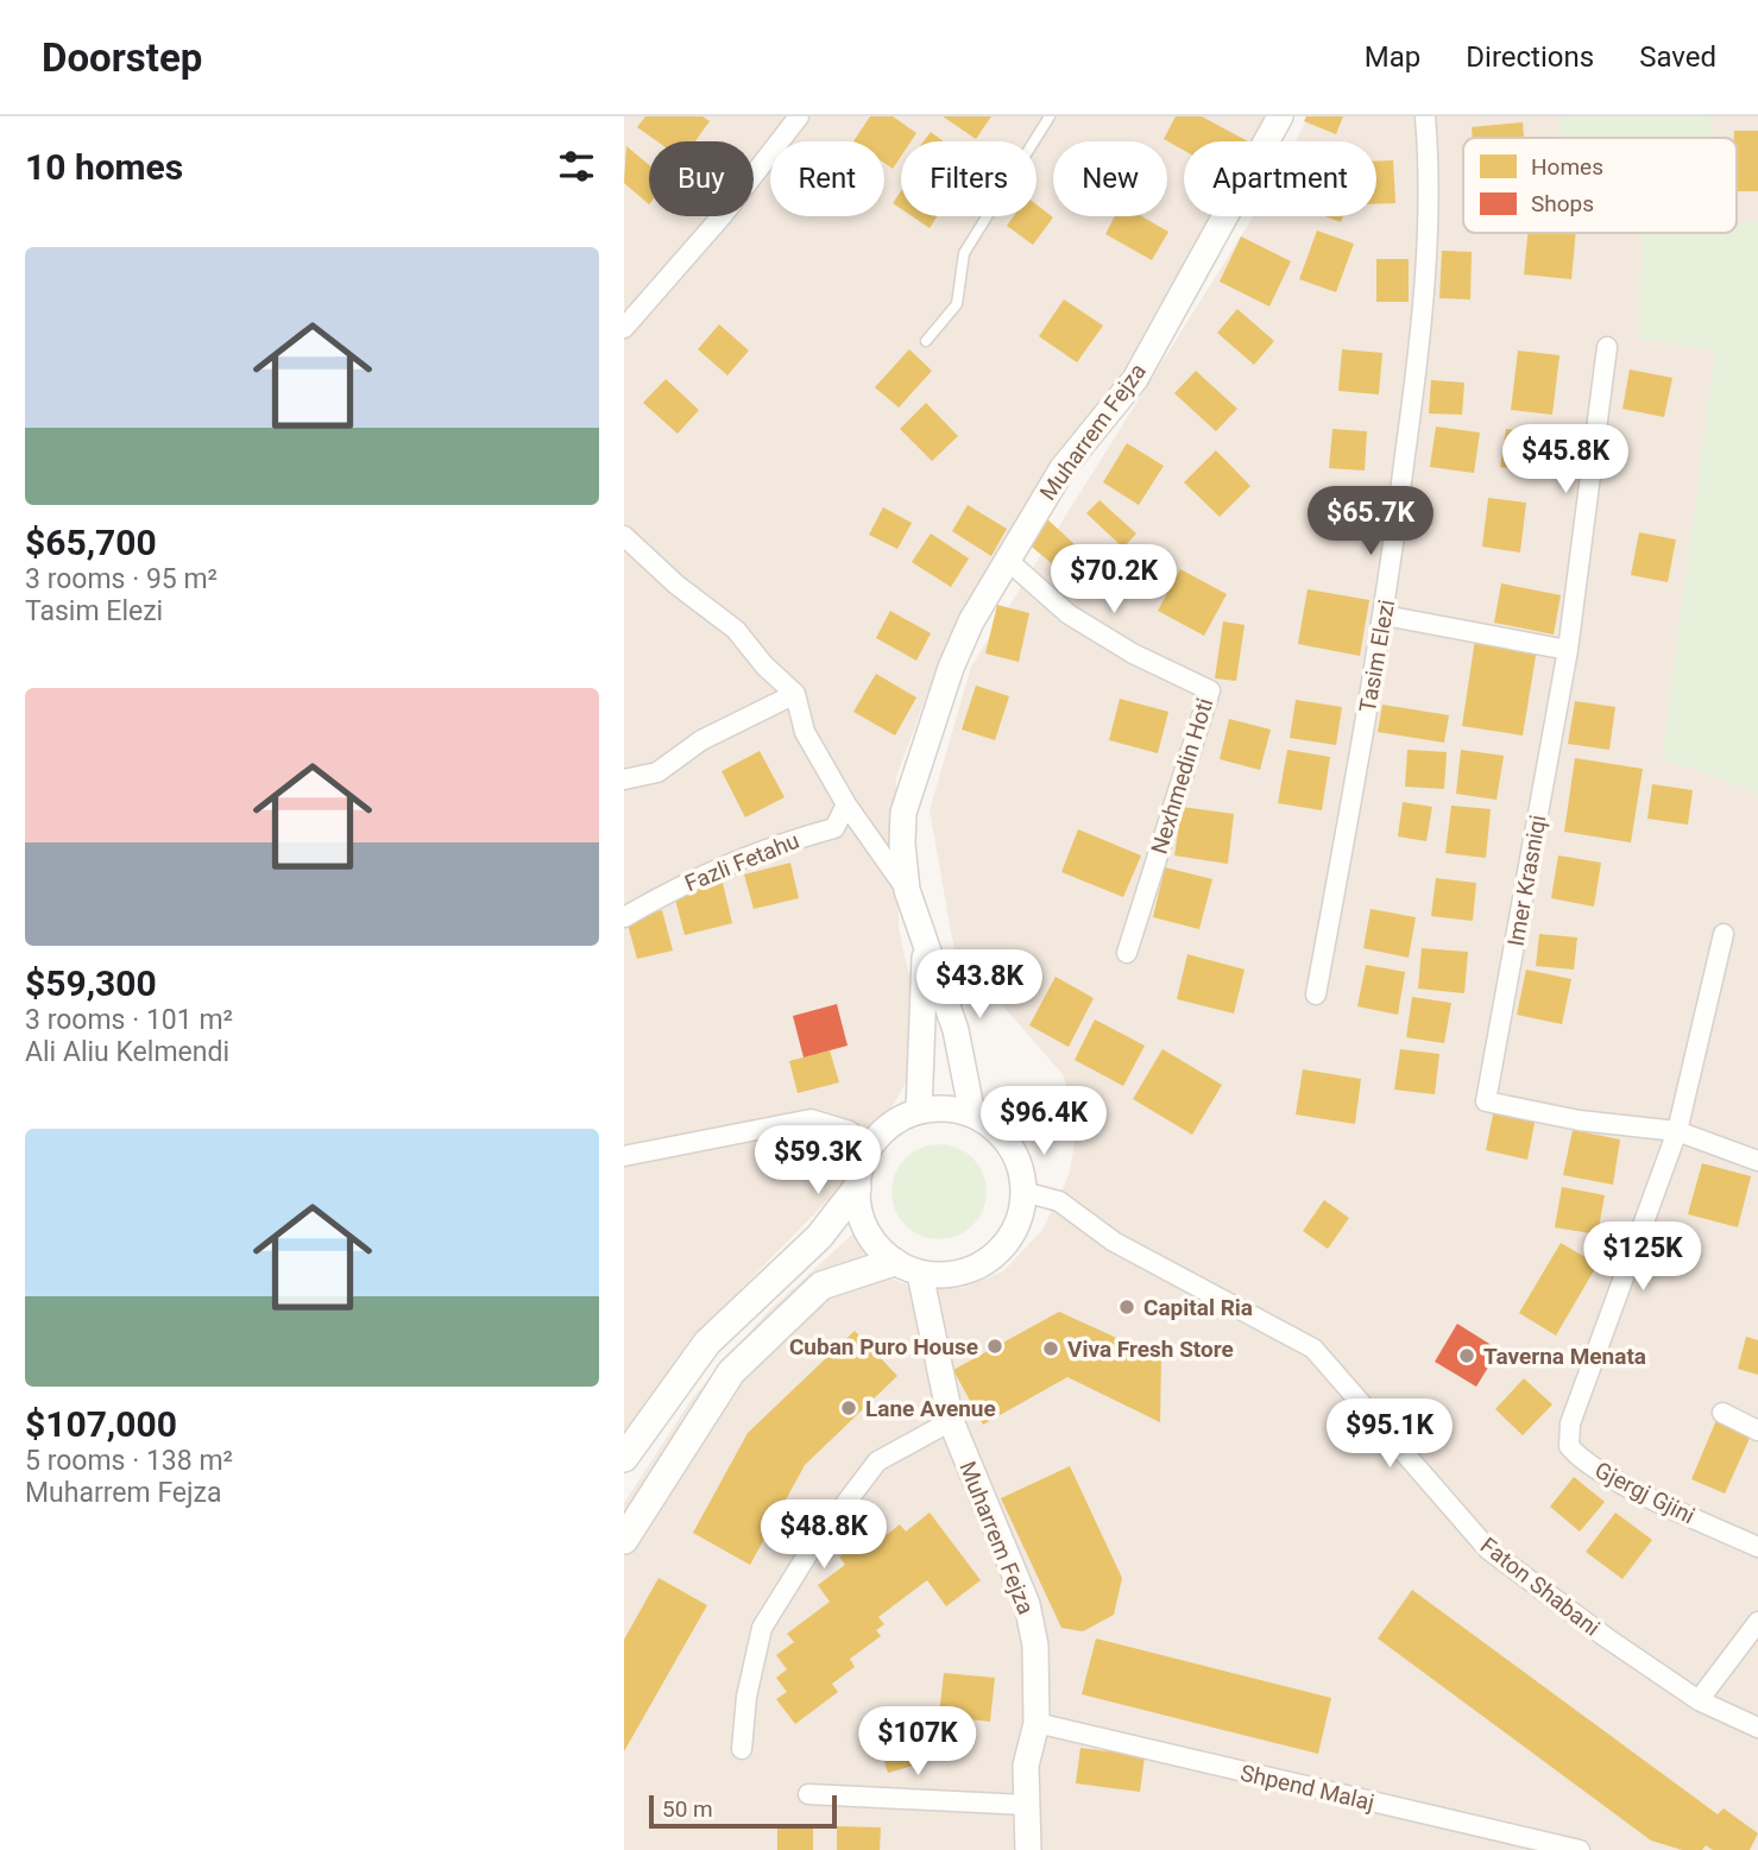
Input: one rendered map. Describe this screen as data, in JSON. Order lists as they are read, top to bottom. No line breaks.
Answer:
{"streets":{"street":["Muharrem Fejza","Tasim Elezi","Nexhmedin Hoti","Fazli Fetahu","Imer Krasniqi","Gjergj Gjini","Faton Shabani","Shpend Malaj"]},"crossings":[["Muharrem Fejza","Nexhmedin Hoti"],["Muharrem Fejza","Faton Shabani"],["Muharrem Fejza","Shpend Malaj"],["Imer Krasniqi","Gjergj Gjini"]],"places":["Capital Ria","Cuban Puro House","Viva Fresh Store","Taverna Menata","Lane Avenue"],"legend":["Homes","Shops"],"scale_bar":"50 m","page":{"header":"Doorstep","nav":["Map","Directions","Saved"],"heading":"10 homes","chip":["Buy","Rent","Filters","New","Apartment"],"list":[{"name":"$65,700","note":"3 rooms · 95 m² · Tasim Elezi"},{"name":"$59,300","note":"3 rooms · 101 m² · Ali Aliu Kelmendi"},{"name":"$107,000","note":"5 rooms · 138 m² · Muharrem Fejza"}],"price":["$45.8K","$65.7K","$70.2K","$43.8K","$96.4K","$59.3K","$125K","$95.1K","$48.8K","$107K"],"scale":"50 m"}}
